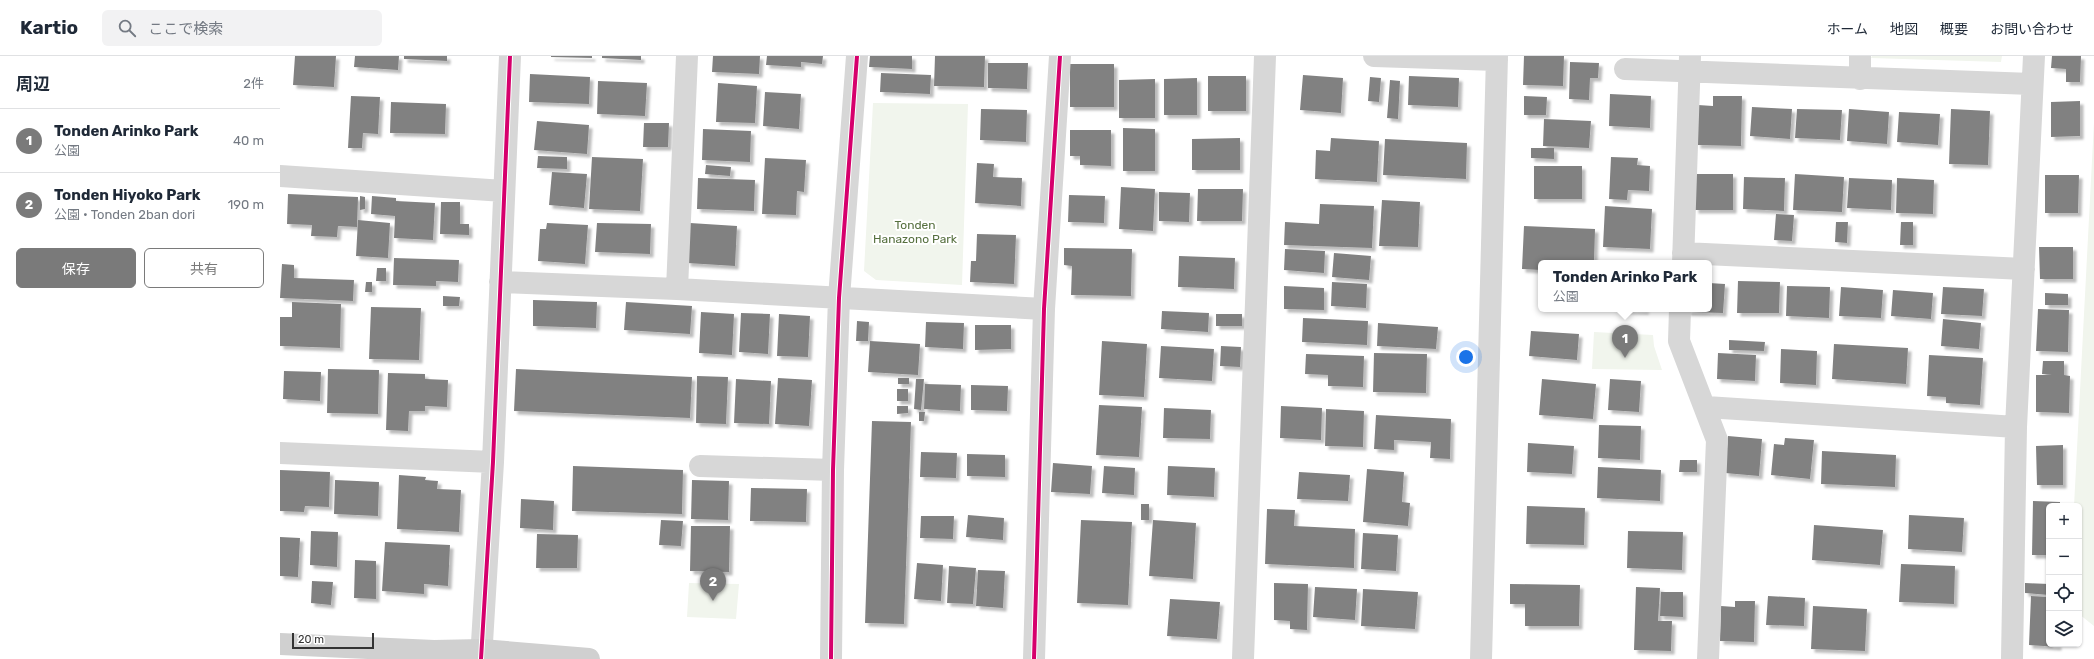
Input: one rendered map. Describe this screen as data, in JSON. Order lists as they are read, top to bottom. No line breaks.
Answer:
{"parks":["Tonden Hanazono Park"],"scale_bar":"20 m","page":{"header":"Kartio","search":"ここで検索","nav":["ホーム","地図","概要","お問い合わせ"],"heading":["周辺","2件"],"list":[{"mark":"1","name":"Tonden Arinko Park","note":"公園","value":"40 m"},{"mark":"2","name":"Tonden Hiyoko Park","note":"公園 · Tonden 2ban dori","value":"190 m"}],"buttons":["保存","共有"],"popup":["Tonden Arinko Park","公園"],"pins":["1","2"],"map_buttons":["+","−"],"scale":"20 m"}}
